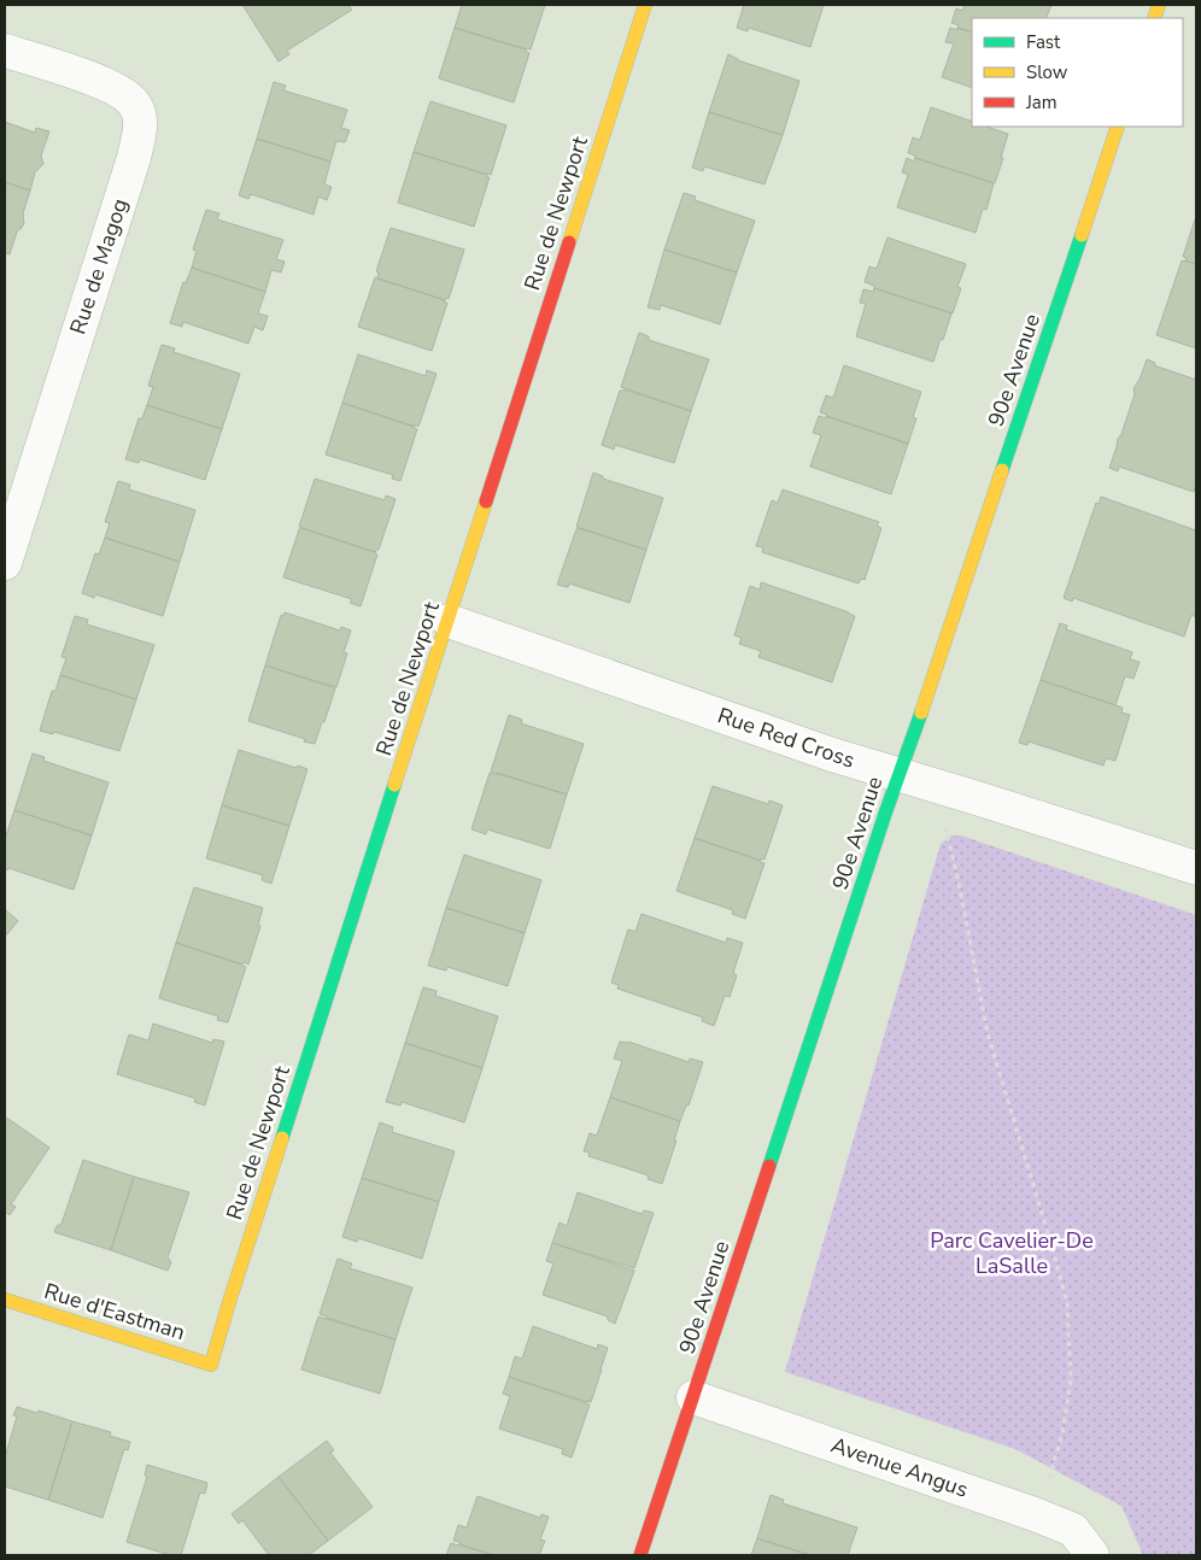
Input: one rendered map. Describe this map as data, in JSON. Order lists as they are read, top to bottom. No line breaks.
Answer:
{"streets":{"street":["Rue de Newport","Rue de Magog","90e Avenue","Rue Red Cross","Rue d'Eastman","Avenue Angus"]},"crossings":[["Rue de Newport","Rue Red Cross"],["Rue de Newport","Rue d'Eastman"],["90e Avenue","Rue Red Cross"],["90e Avenue","Avenue Angus"]],"parks":["Parc Cavelier-De LaSalle"],"legend":["Fast","Slow","Jam"]}
